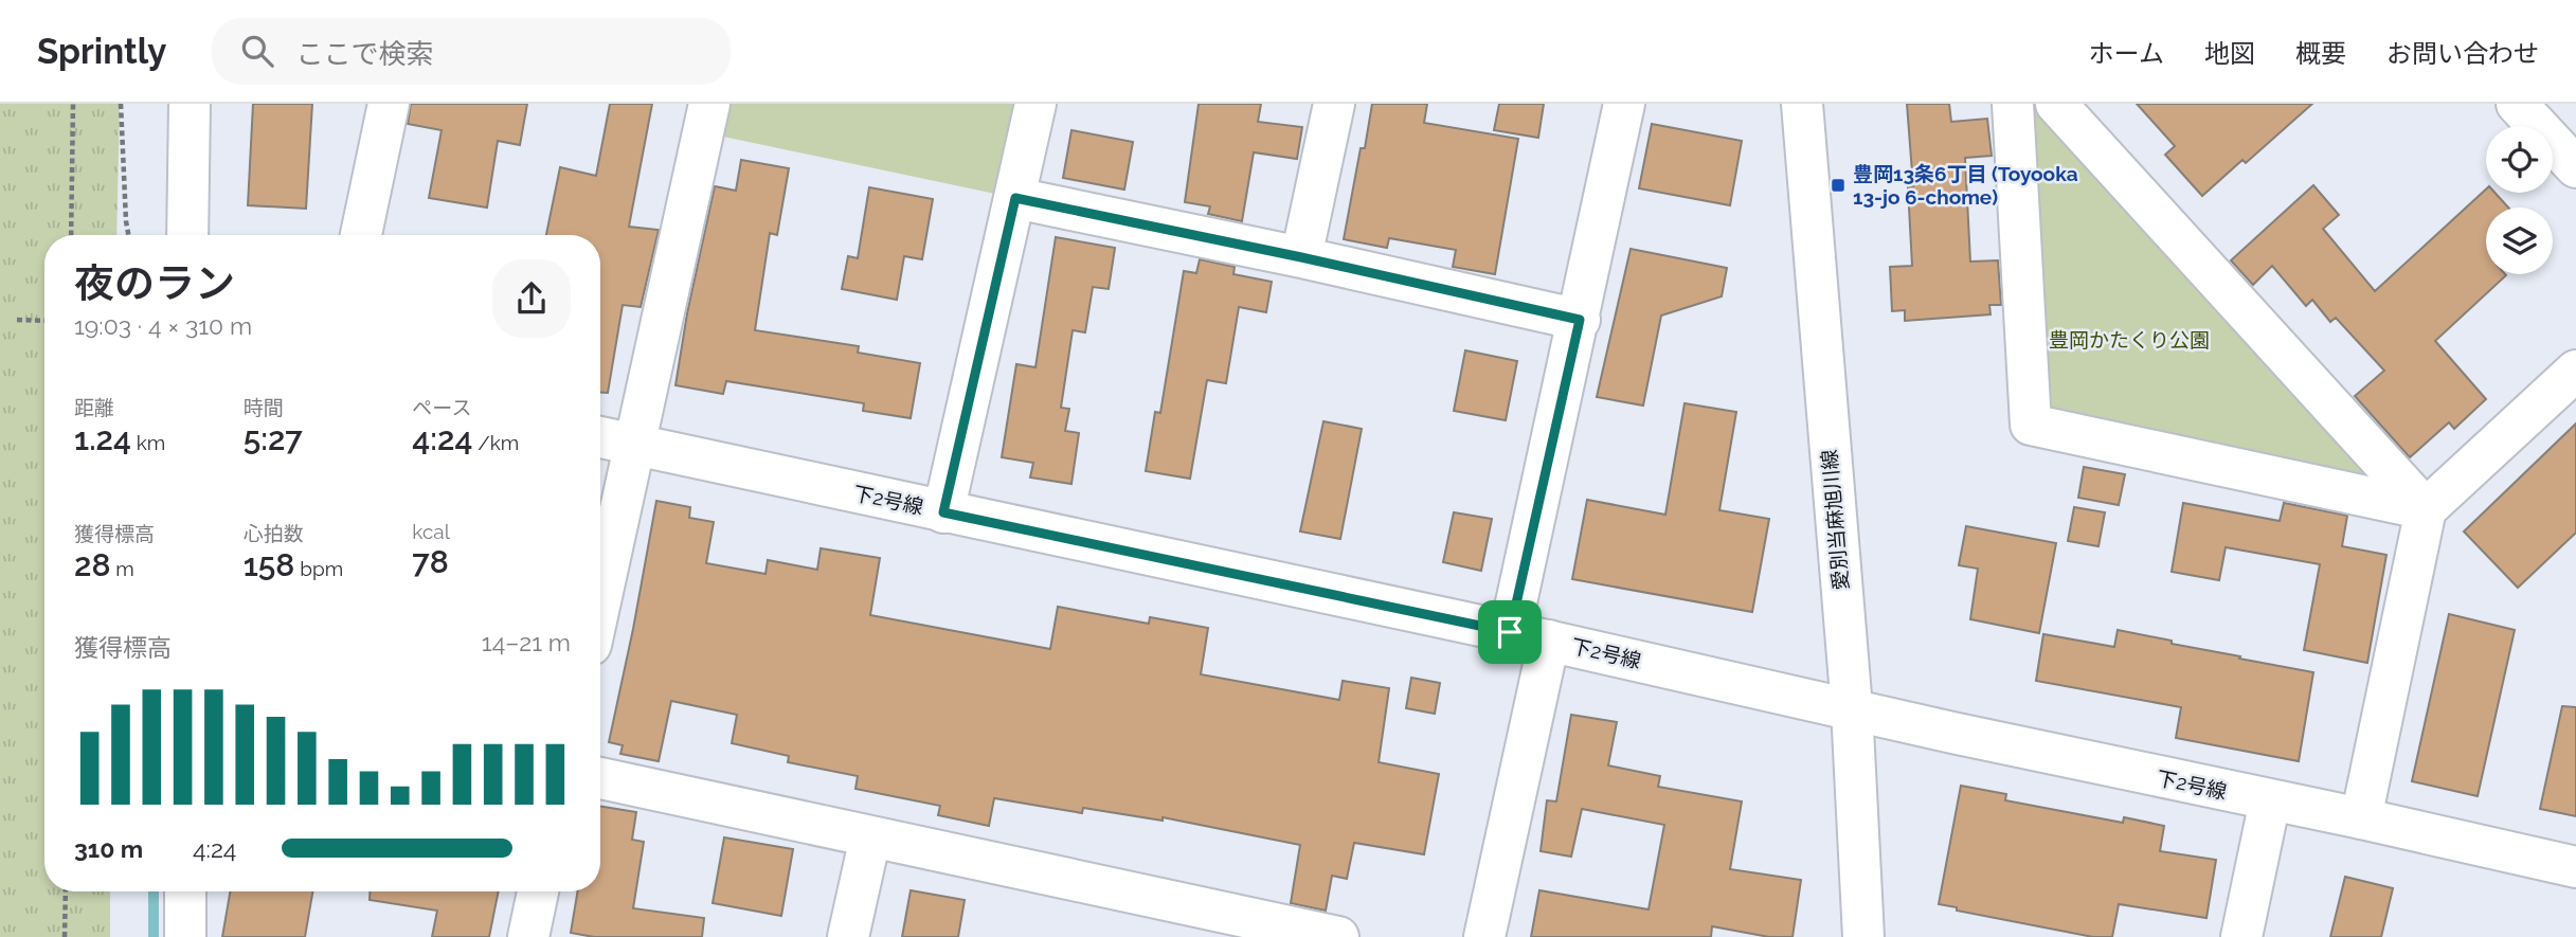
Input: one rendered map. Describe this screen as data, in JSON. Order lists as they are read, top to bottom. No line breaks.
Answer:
{"streets":{"street":["下2号線","愛別当麻旭川線"]},"crossings":[["下2号線","愛別当麻旭川線"]],"parks":["豊岡かたくり公園"],"places":{"transit":["豊岡13条6丁目 (Toyooka 13-jo 6-chome)"]},"page":{"header":"Sprintly","search":"ここで検索","nav":["ホーム","地図","概要","お問い合わせ"],"heading":["夜のラン","19:03 · 4 × 310 m"],"stats":[["距離","1.24 km"],["時間","5:27"],["ペース","4:24 /km"],["獲得標高","28 m"],["心拍数","158 bpm"],["kcal","78"]],"chart":["獲得標高","14–21 m"],"list":[{"name":"310 m","note":"4:24"}]}}
